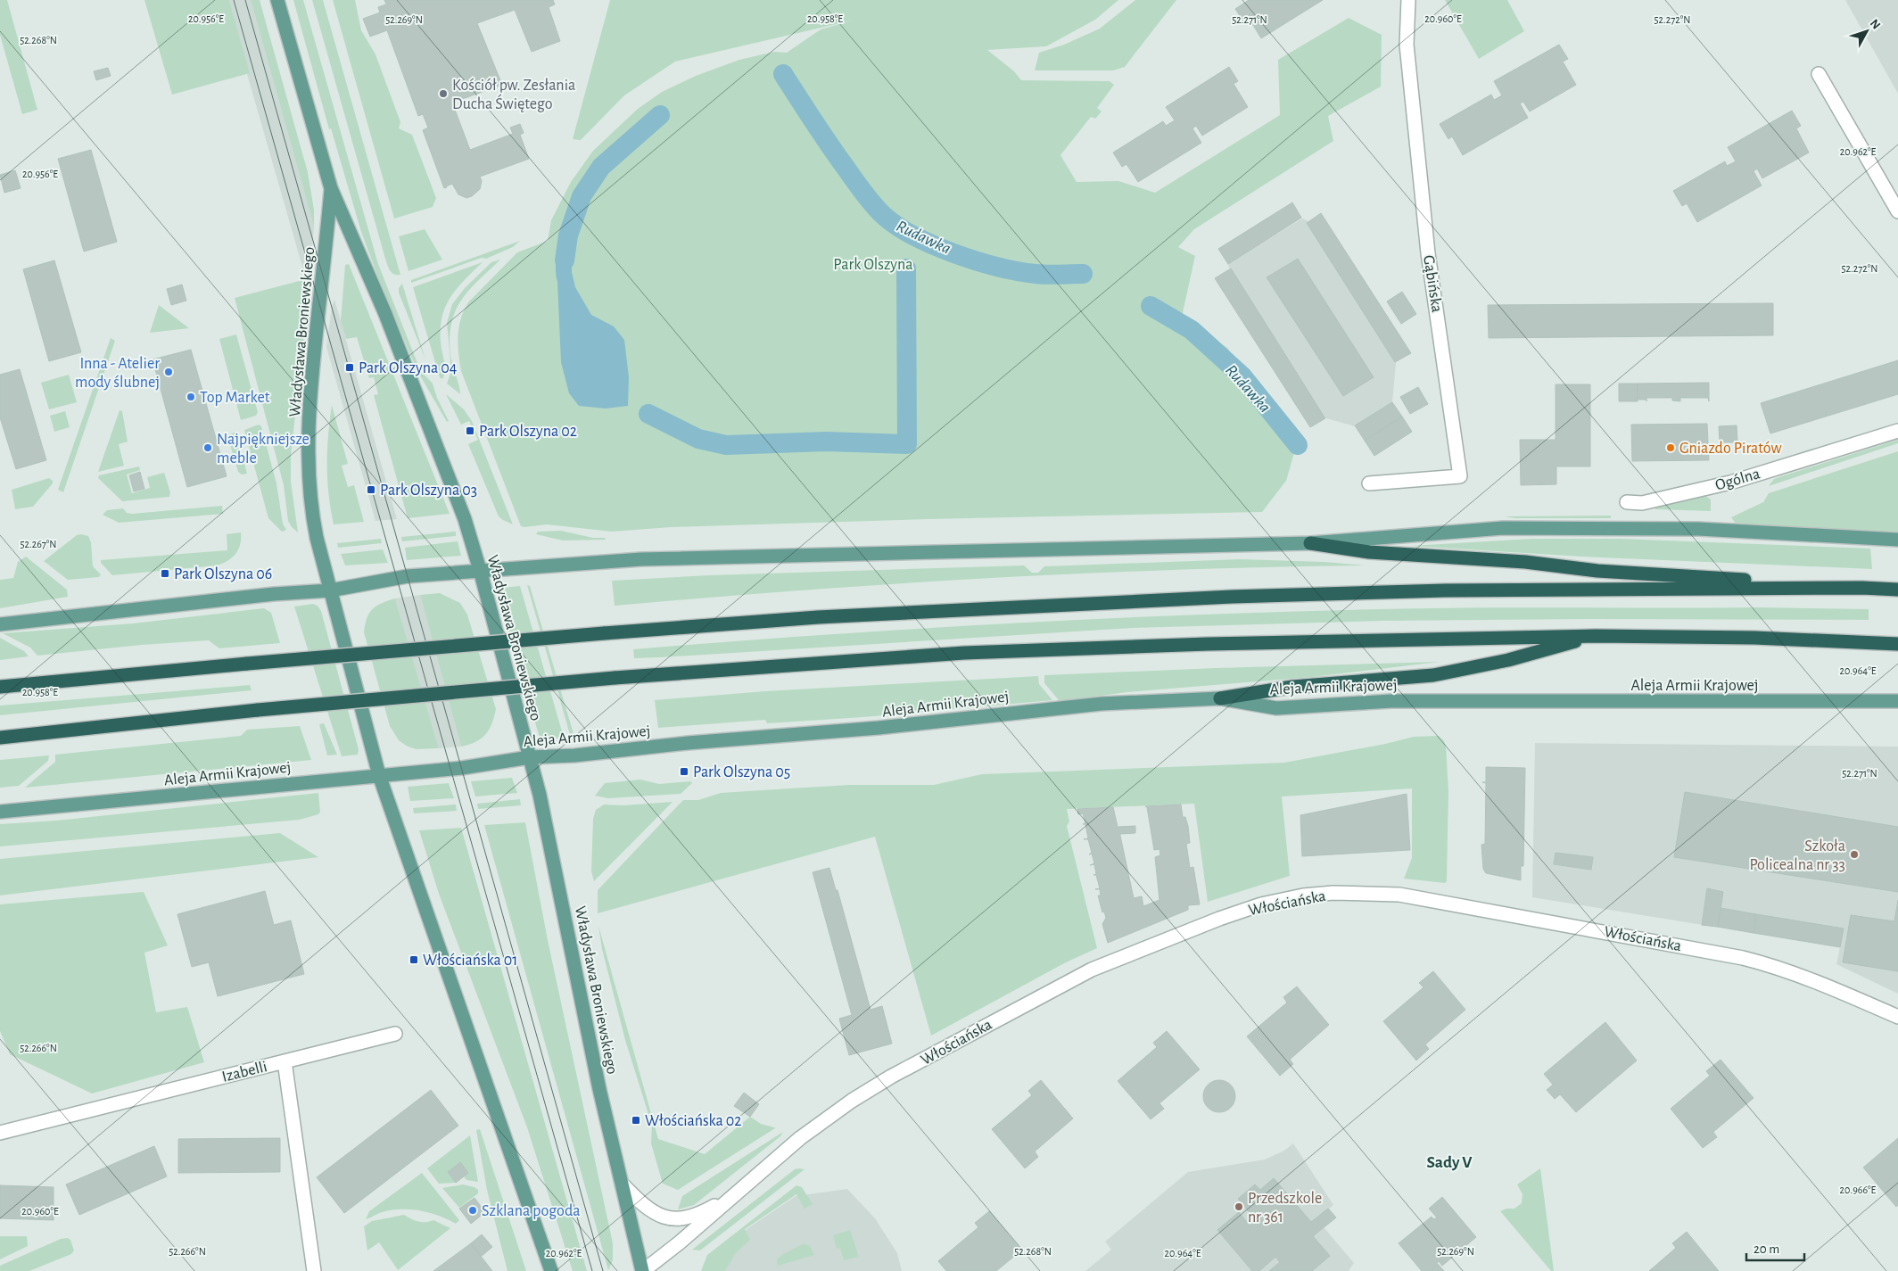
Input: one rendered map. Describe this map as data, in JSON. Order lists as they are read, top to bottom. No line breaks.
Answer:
{"streets":{"main road":["Władysława Broniewskiego","Aleja Armii Krajowej"],"street":["Gąbińska","Ogólna","Włościańska","Izabelli"]},"crossings":[["Władysława Broniewskiego","Aleja Armii Krajowej"],["Władysława Broniewskiego","Włościańska"]],"districts":["Sady V"],"water":["Rudawka"],"parks":["Park Olszyna"],"places":{"other":["Kościół pw. Zesłania Ducha Świętego","Inna - Atelier mody ślubnej","Top Market","Najpiękniejsze meble","Gniazdo Piratów","Szkoła Policealna nr 33","Przedszkole nr 361","Szklana pogoda"],"transit":["Park Olszyna 04","Park Olszyna 02","Park Olszyna 03","Park Olszyna 06","Park Olszyna 05","Włościańska 01","Włościańska 02"]},"scale_bar":"20 m","north":"top right","coordinates":["20.956°E","20.958°E","20.960°E","52.269°N","52.271°N","52.272°N","52.268°N","20.962°E","52.267°N","20.964°E","52.266°N","20.966°E"]}
